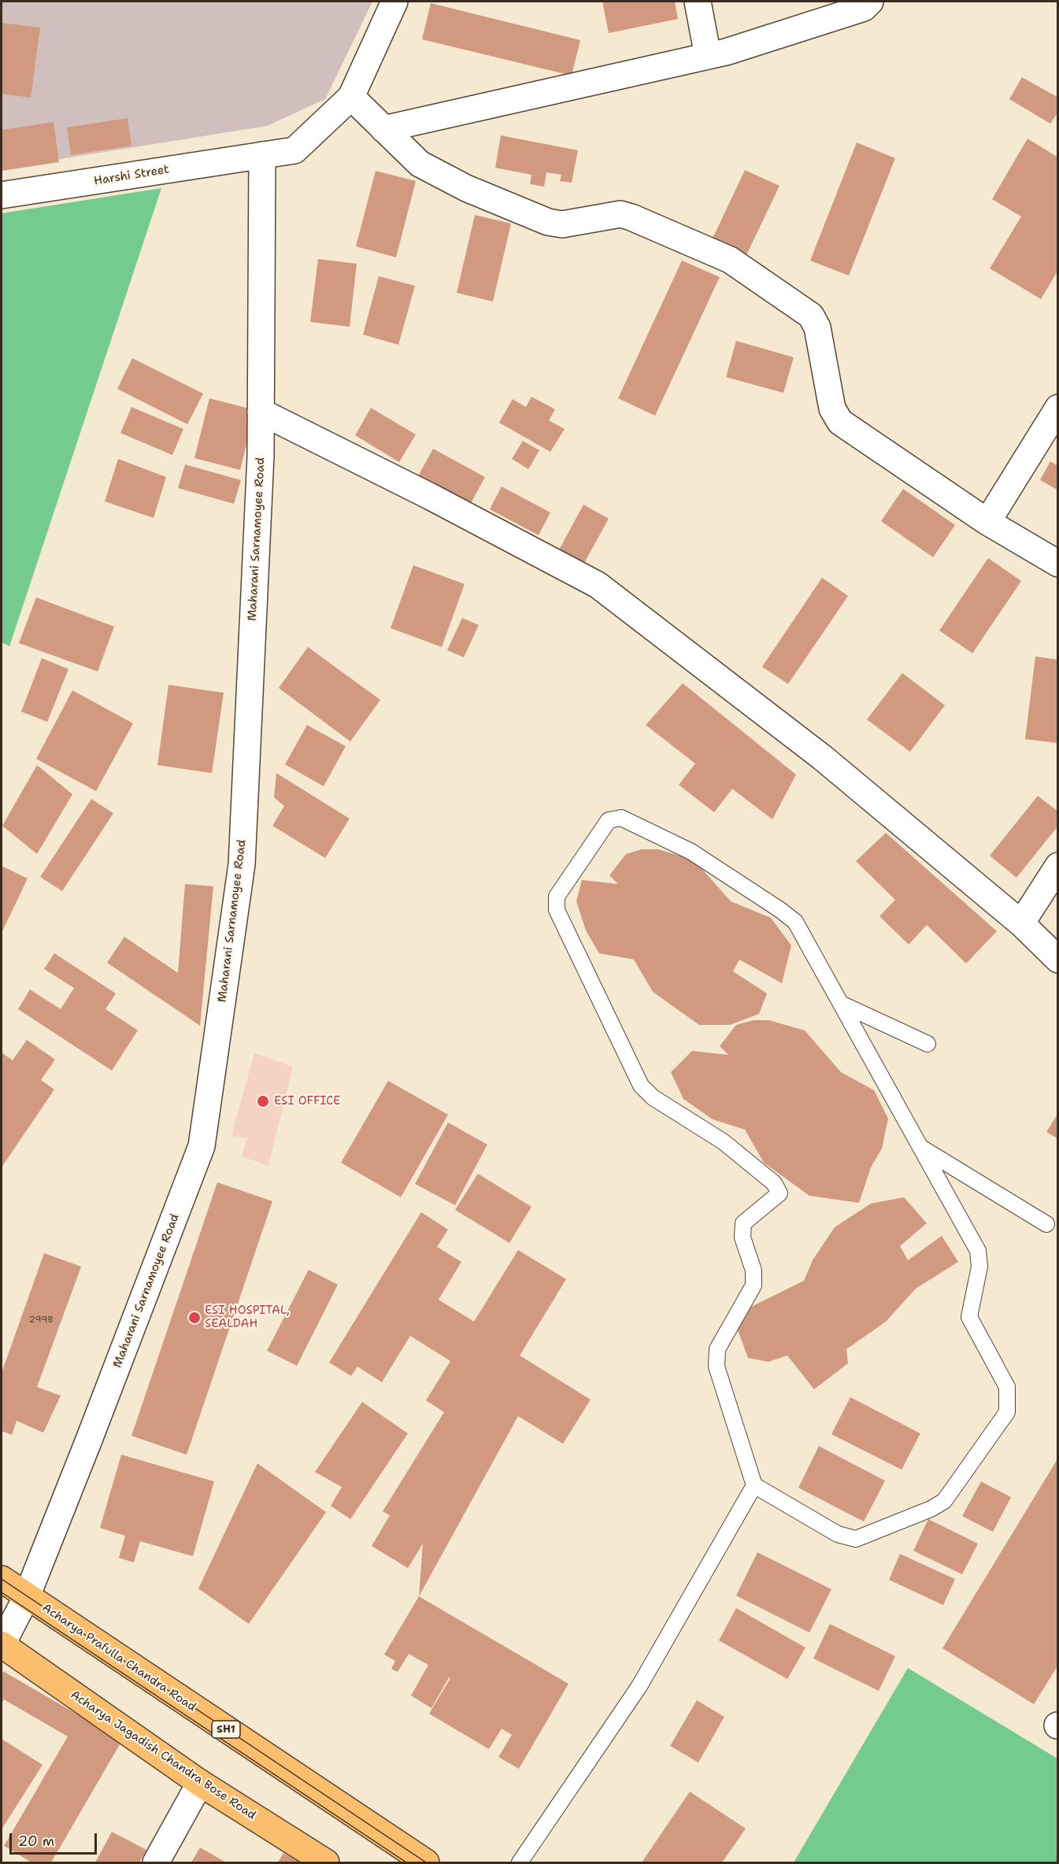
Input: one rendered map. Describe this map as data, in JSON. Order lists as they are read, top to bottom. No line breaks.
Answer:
{"streets":{"main road":["Acharya Prafulla Chandra Road","SH1","Acharya Jagadish Chandra Bose Road"],"street":["Harshi Street","Maharani Sarnamoyee Road"]},"crossings":[["Harshi Street","Maharani Sarnamoyee Road"],["Maharani Sarnamoyee Road","Acharya Prafulla Chandra Road"],["Maharani Sarnamoyee Road","Acharya Jagadish Chandra Bose Road"]],"places":["ESI OFFICE","ESI HOSPITAL, SEALDAH"],"house_numbers":["299B"],"scale_bar":"20 m"}
